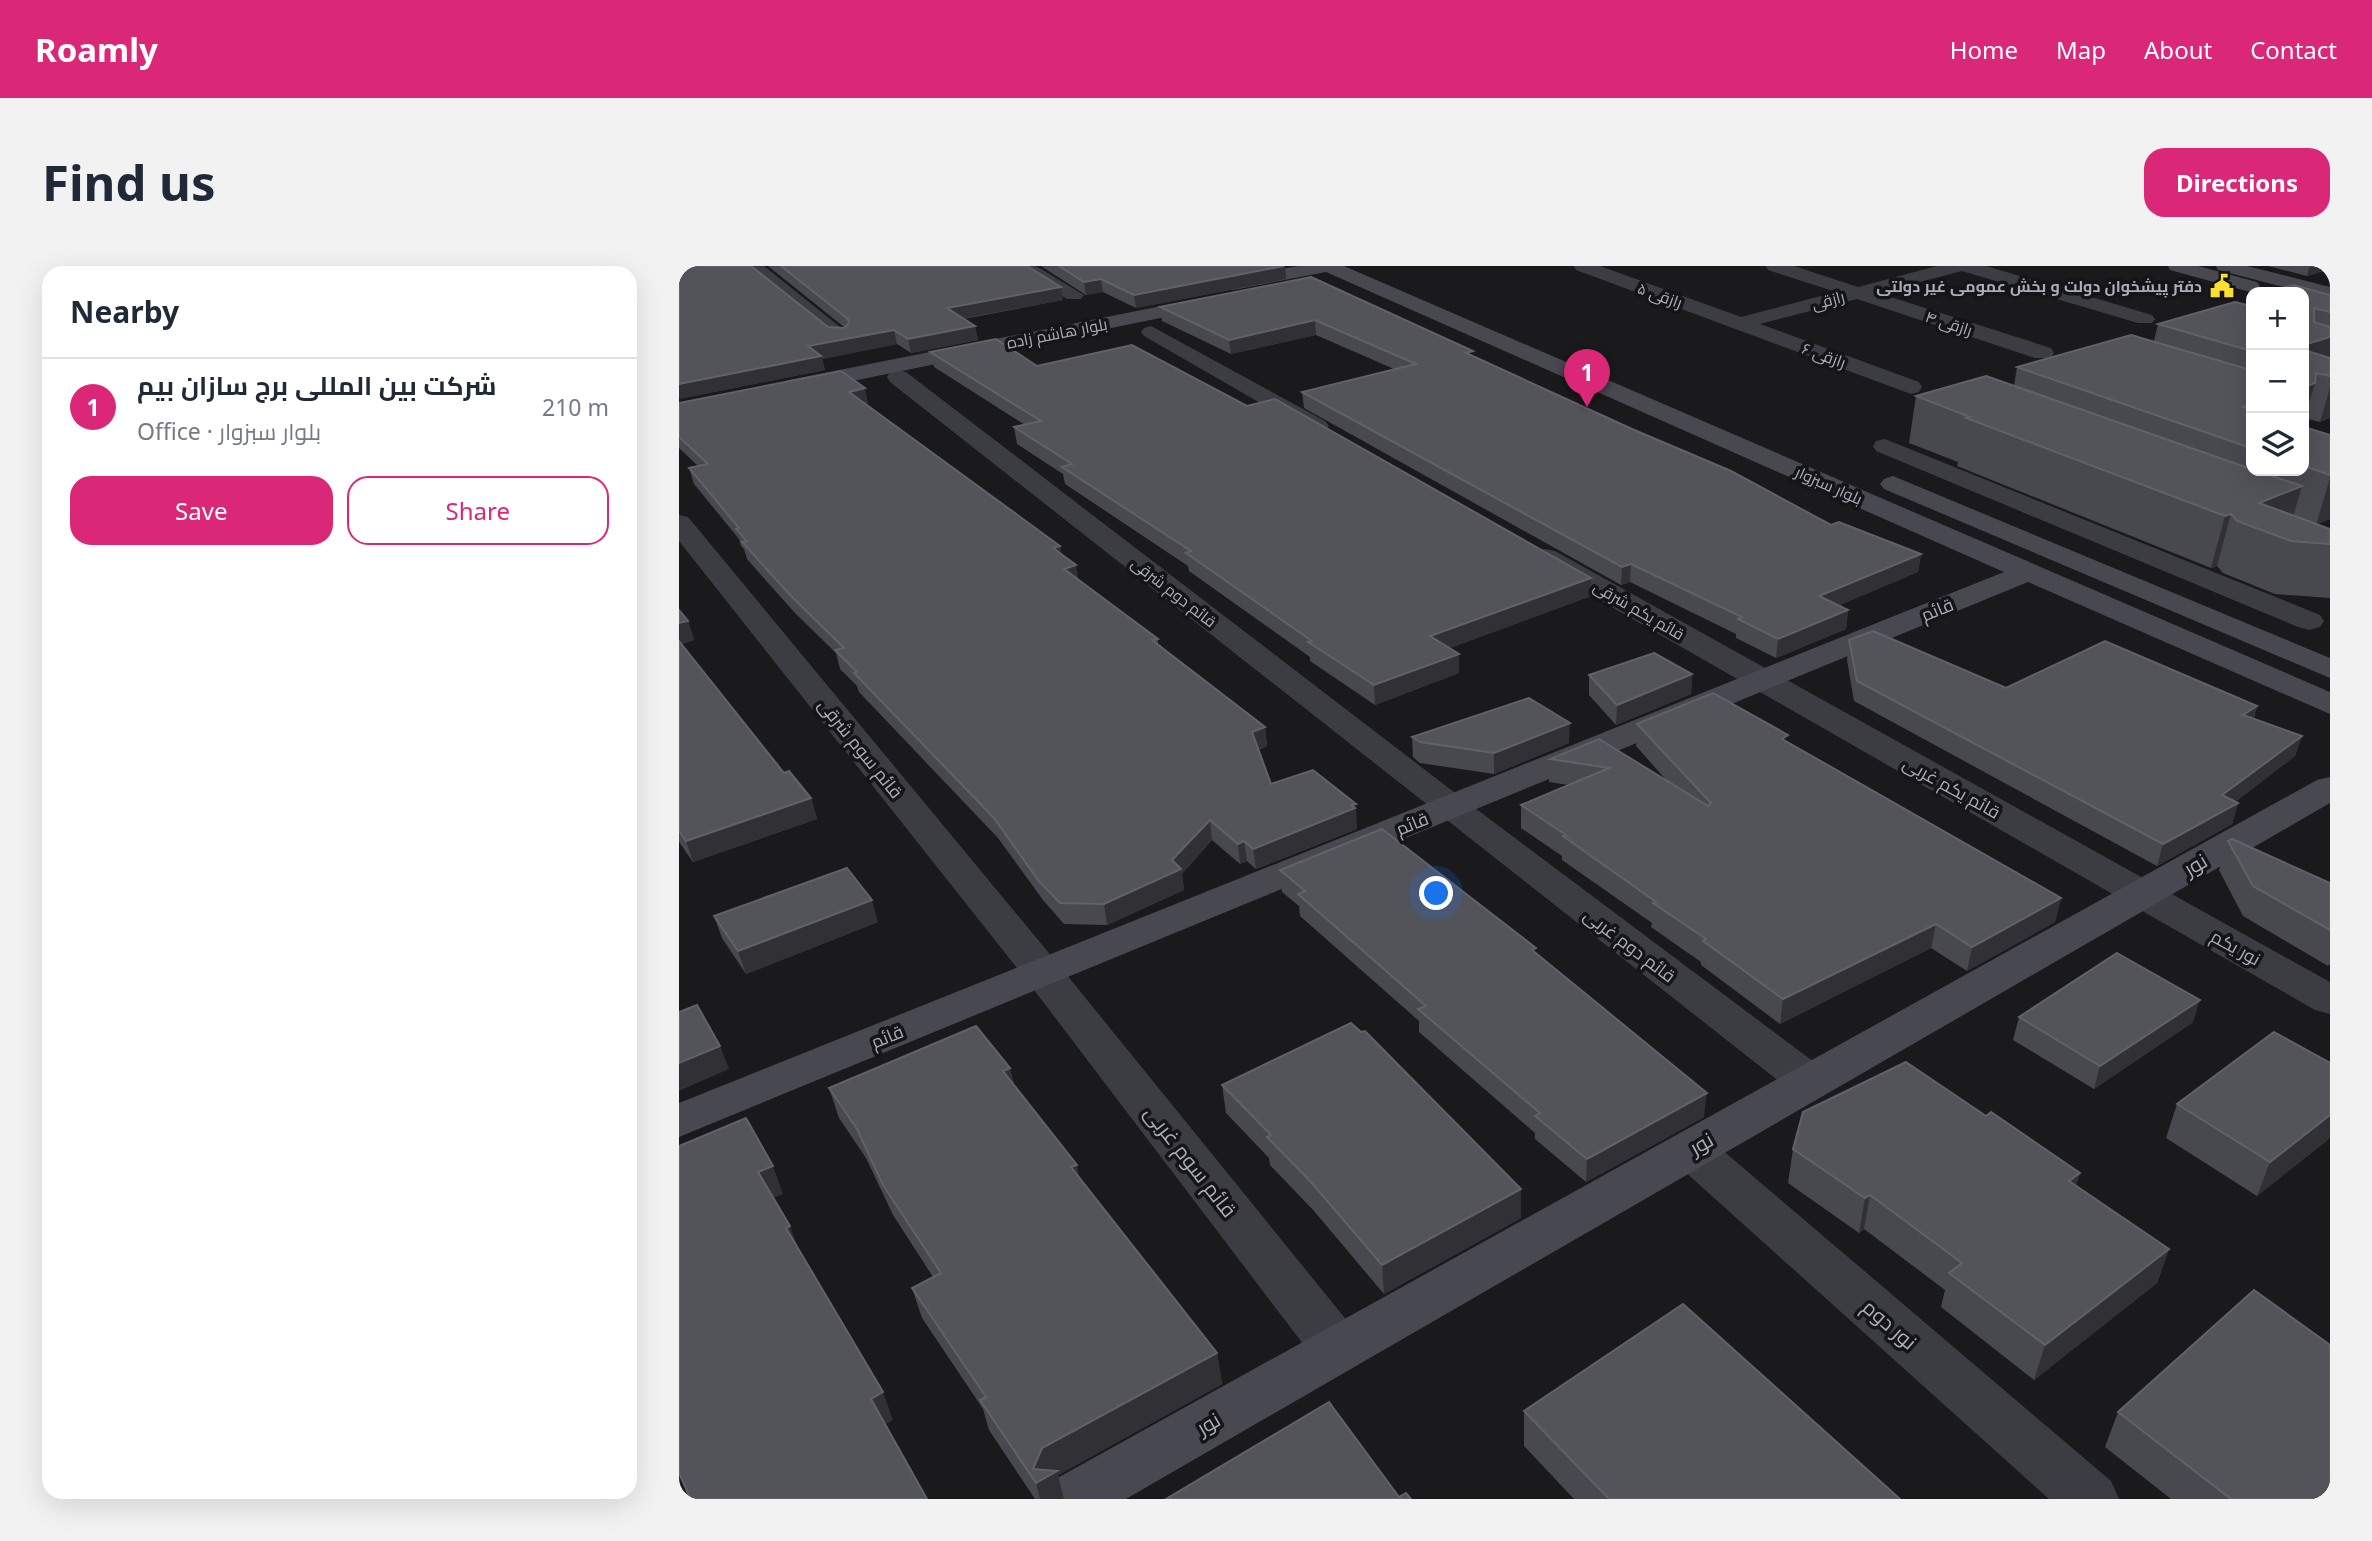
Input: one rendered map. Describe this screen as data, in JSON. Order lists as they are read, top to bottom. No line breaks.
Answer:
{"streets":{"street":["رازقی ۵","رازقی","رازقی ۴","بلوار هاشم زاده","رازقی ۶","بلوار سبزوار","قائم دوم شرقی","قائم","قائم یکم شرقی","قائم سوم شرقی","قائم یکم غربی","نور","قائم دوم غربی","نور یکم","قائم سوم غربی","نور دوم"]},"crossings":[["رازقی ۵","رازقی"],["رازقی ۵","رازقی ۶"],["رازقی","رازقی ۴"],["رازقی","رازقی ۶"],["بلوار هاشم زاده","بلوار سبزوار"],["بلوار سبزوار","قائم"],["قائم دوم شرقی","قائم"],["قائم دوم شرقی","قائم دوم غربی"],["قائم","قائم یکم شرقی"],["قائم","قائم سوم شرقی"],["قائم","قائم یکم غربی"],["قائم","قائم دوم غربی"],["قائم","قائم سوم غربی"],["قائم یکم شرقی","قائم یکم غربی"],["قائم سوم شرقی","قائم سوم غربی"],["قائم یکم غربی","نور"],["قائم یکم غربی","نور یکم"],["نور","قائم دوم غربی"],["نور","نور یکم"],["نور","قائم سوم غربی"],["نور","نور دوم"]],"places":{"public building":["دفتر پیشخوان دولت و بخش عمومی غیر دولتی"]},"page":{"header":"Roamly","nav":["Home","Map","About","Contact"],"buttons":["Directions",["Save","Share"]],"title":"Find us","heading":"Nearby","map_buttons":["+","−"],"pins":"1","list":[{"mark":"1","name":"شرکت بین المللی برج سازان بیم","note":"Office · بلوار سبزوار","value":"210 m"}]}}
